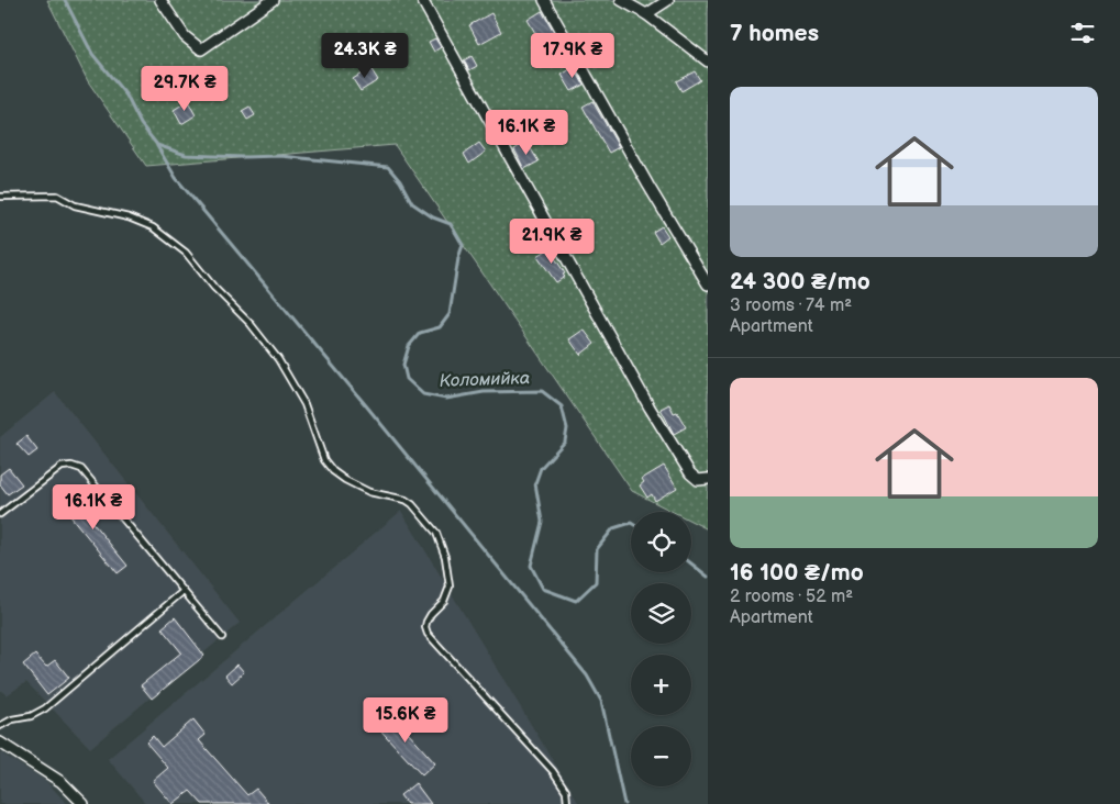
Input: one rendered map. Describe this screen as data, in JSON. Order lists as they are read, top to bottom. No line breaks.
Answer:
{"water":["Коломийка"],"page":{"heading":"7 homes","price":["24.3K ₴","17.9K ₴","29.7K ₴","16.1K ₴","21.9K ₴","16.1K ₴","15.6K ₴"],"list":[{"name":"24 300 ₴/mo","note":"3 rooms · 74 m² · Apartment"},{"name":"16 100 ₴/mo","note":"2 rooms · 52 m² · Apartment"}],"map_buttons":["+","−"]}}
